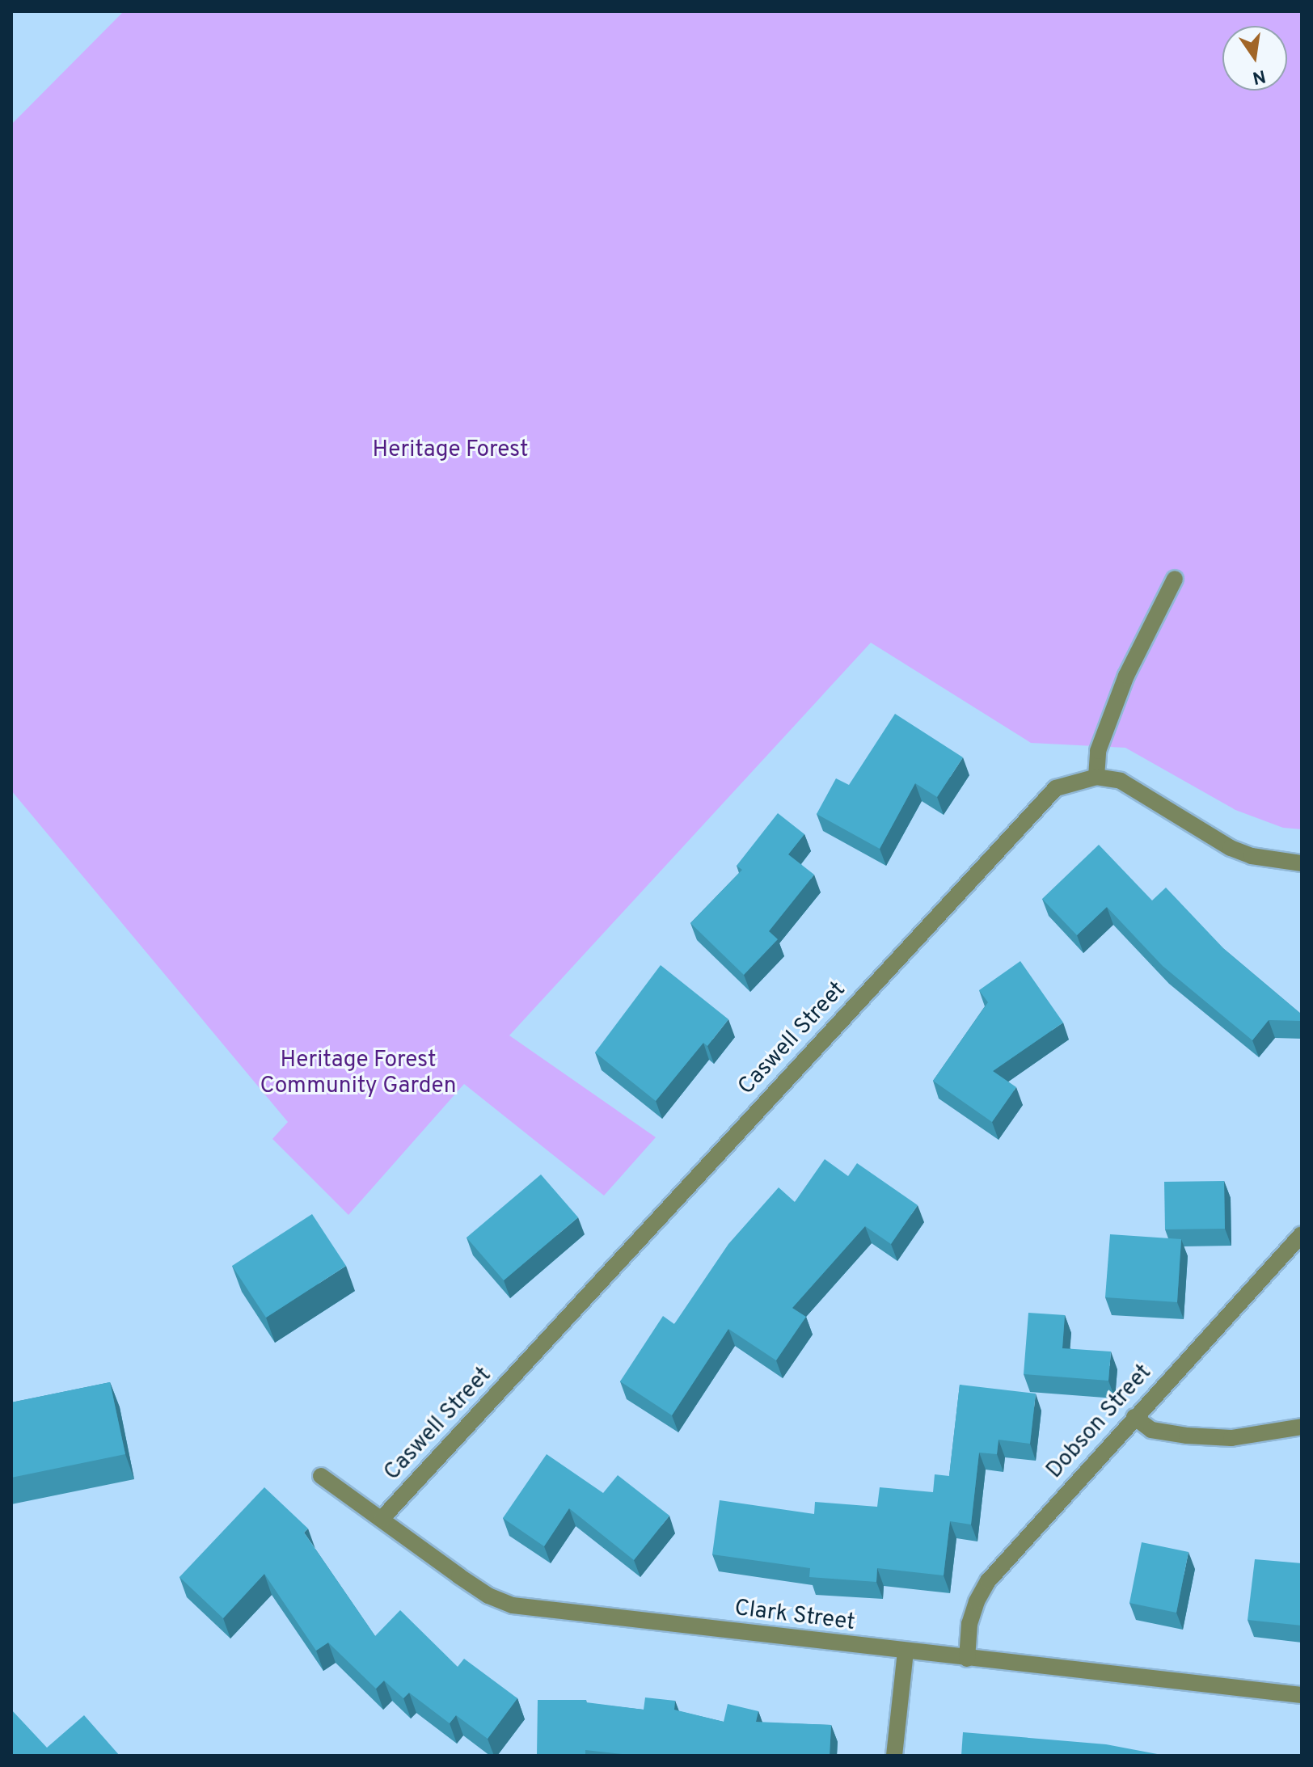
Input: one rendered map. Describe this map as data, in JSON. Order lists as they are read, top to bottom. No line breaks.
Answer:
{"streets":{"street":["Caswell Street","Dobson Street","Clark Street"]},"crossings":[["Caswell Street","Clark Street"],["Dobson Street","Clark Street"]],"parks":["Heritage Forest","Heritage Forest Community Garden"],"north":"bottom"}
